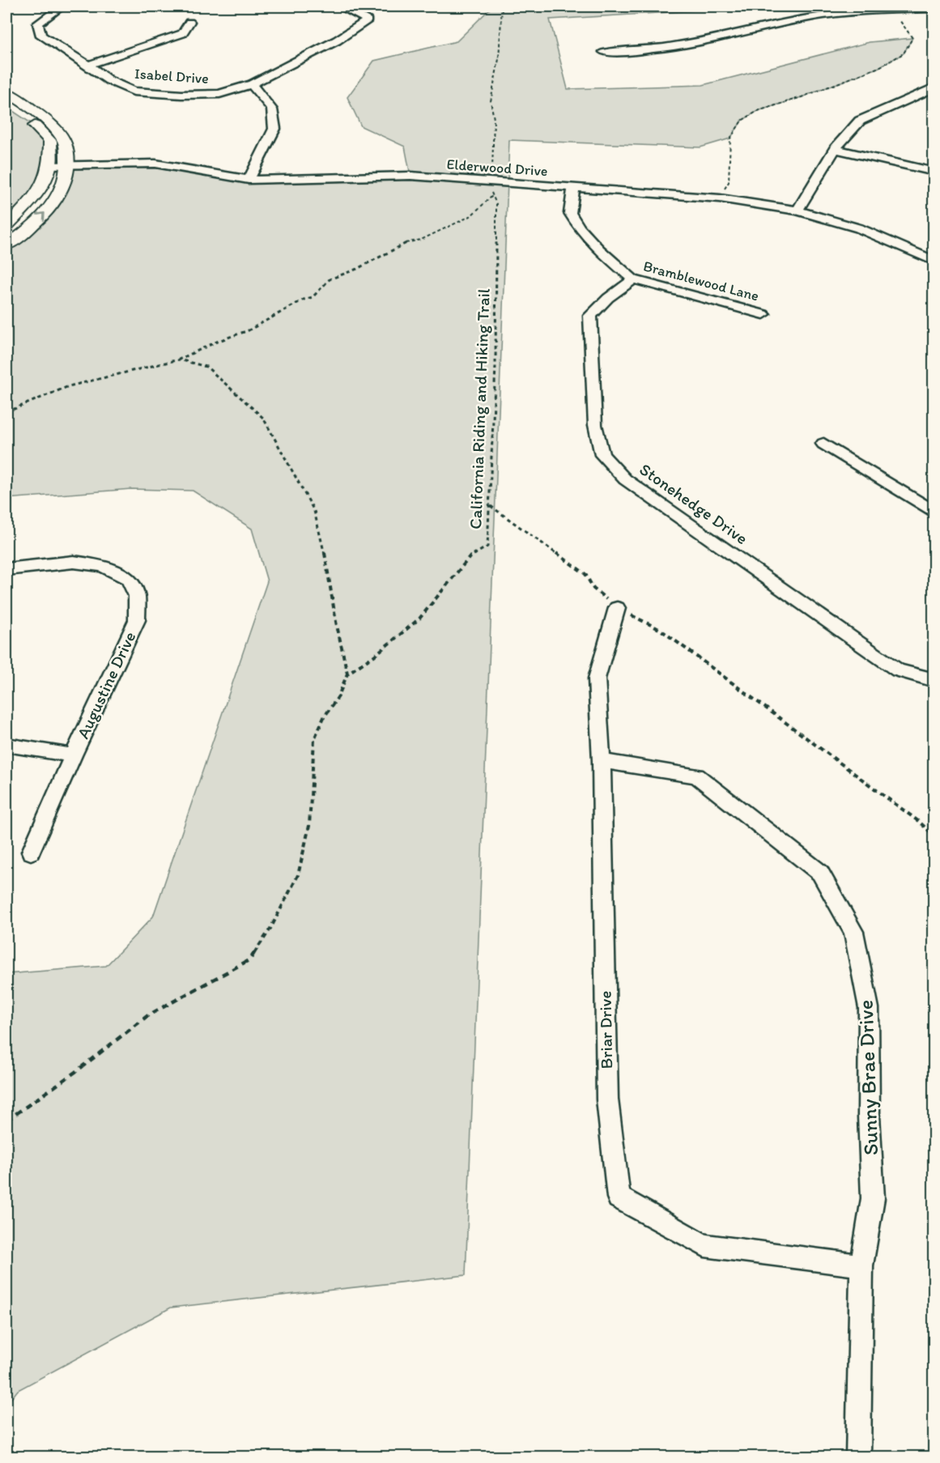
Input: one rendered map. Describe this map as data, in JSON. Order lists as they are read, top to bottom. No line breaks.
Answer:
{"streets":{"street":["Isabel Drive","Elderwood Drive","Bramblewood Lane","Stonehedge Drive","Augustine Drive","Briar Drive","Sunny Brae Drive"],"path":["California Riding and Hiking Trail"]},"crossings":[["Elderwood Drive","Bramblewood Lane"],["Elderwood Drive","California Riding and Hiking Trail"],["Bramblewood Lane","Stonehedge Drive"],["Briar Drive","Sunny Brae Drive"]]}
